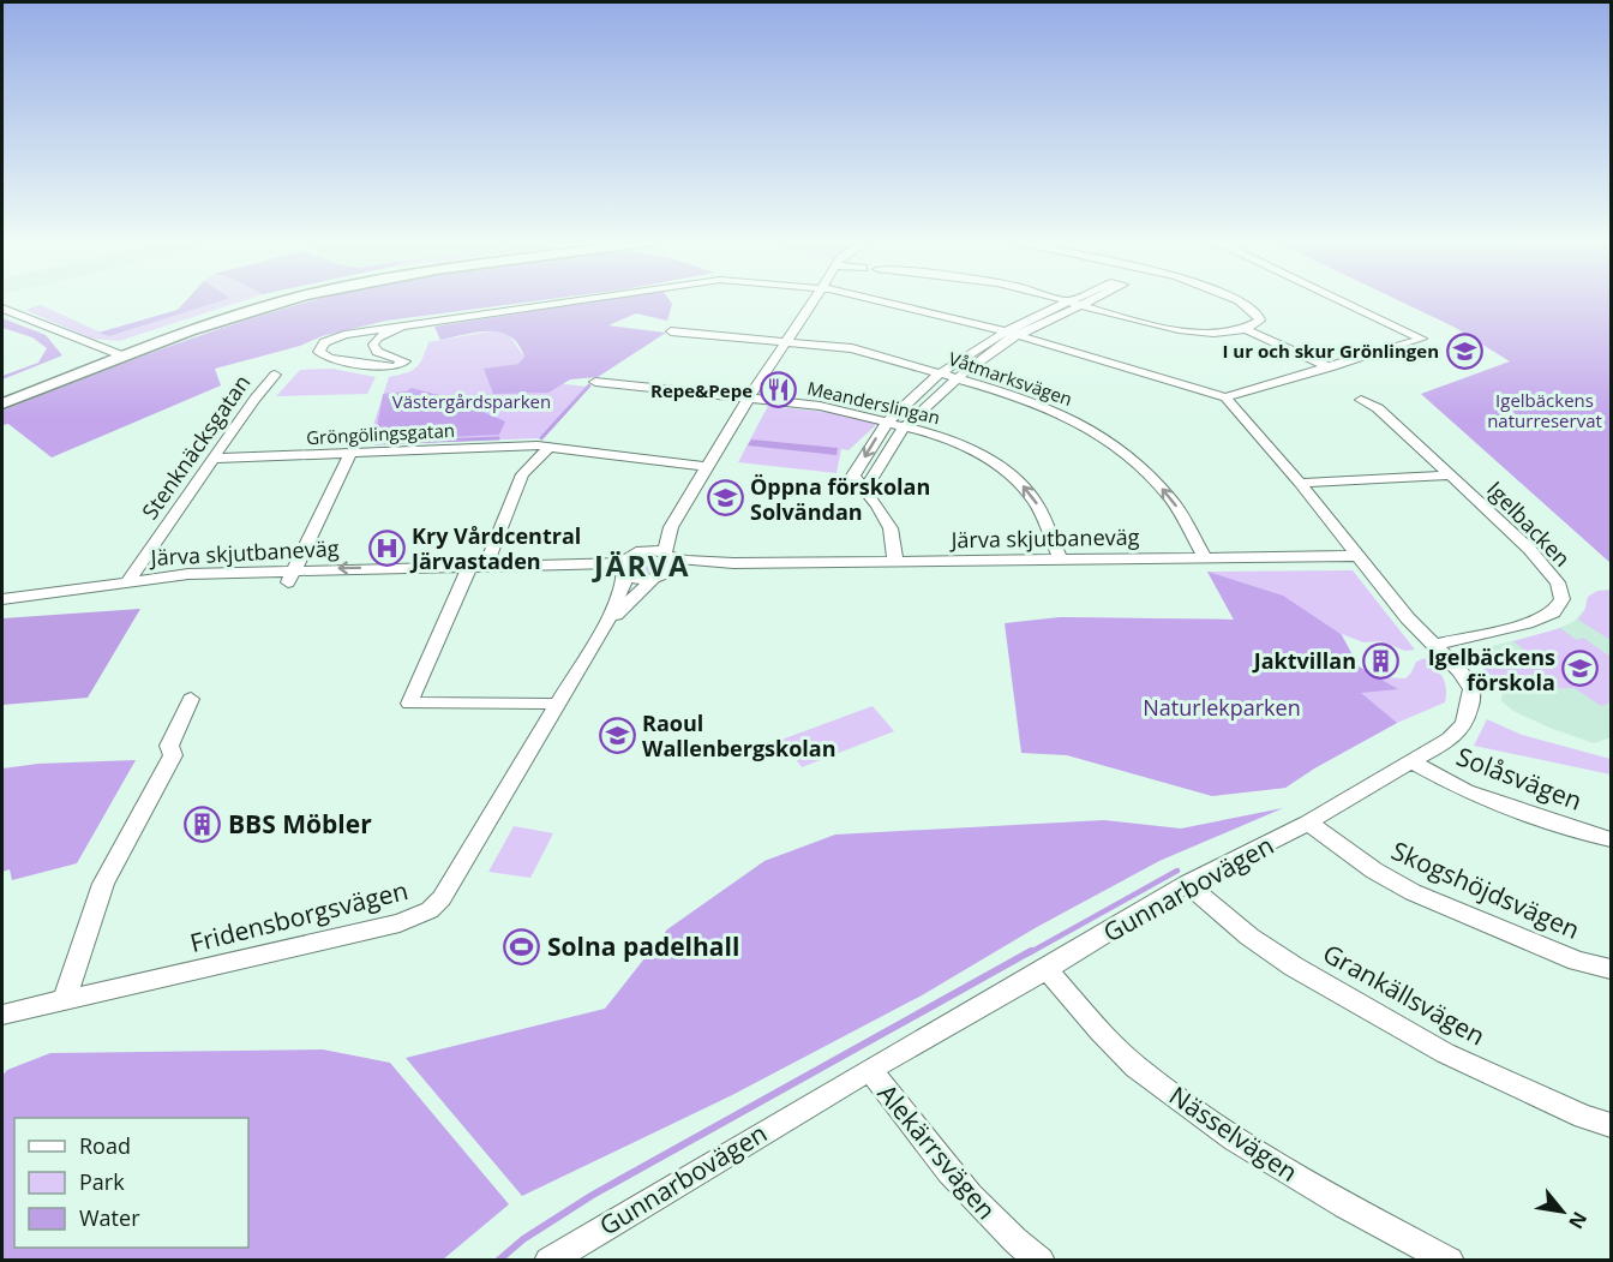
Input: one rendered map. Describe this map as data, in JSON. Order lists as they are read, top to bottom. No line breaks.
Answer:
{"streets":{"street":["Våtmarksvägen","Meanderslingan","Gröngölingsgatan","Stenknäcksgatan","Igelbacken","Järva skjutbaneväg","Solåsvägen","Gunnarbovägen","Skogshöjdsvägen","Fridensborgsvägen","Grankällsvägen","Nässelvägen","Alekärrsvägen"]},"crossings":[["Våtmarksvägen","Järva skjutbaneväg"],["Meanderslingan","Järva skjutbaneväg"],["Gröngölingsgatan","Stenknäcksgatan"],["Stenknäcksgatan","Järva skjutbaneväg"],["Igelbacken","Gunnarbovägen"],["Järva skjutbaneväg","Gunnarbovägen"],["Järva skjutbaneväg","Fridensborgsvägen"],["Solåsvägen","Gunnarbovägen"],["Gunnarbovägen","Skogshöjdsvägen"],["Gunnarbovägen","Grankällsvägen"],["Gunnarbovägen","Nässelvägen"],["Gunnarbovägen","Alekärrsvägen"]],"districts":["JÄRVA"],"parks":["Igelbäckens naturreservat","Västergårdsparken","Naturlekparken"],"places":{"school or university":["I ur och skur Grönlingen","Öppna förskolan Solvändan","Igelbäckens förskola","Raoul Wallenbergskolan"],"restaurant":["Repe&Pepe"],"hospital":["Kry Vårdcentral Järvastaden"],"building":["Jaktvillan","BBS Möbler"],"sports":["Solna padelhall"]},"legend":["Road","Park","Water"],"north":"bottom right"}
